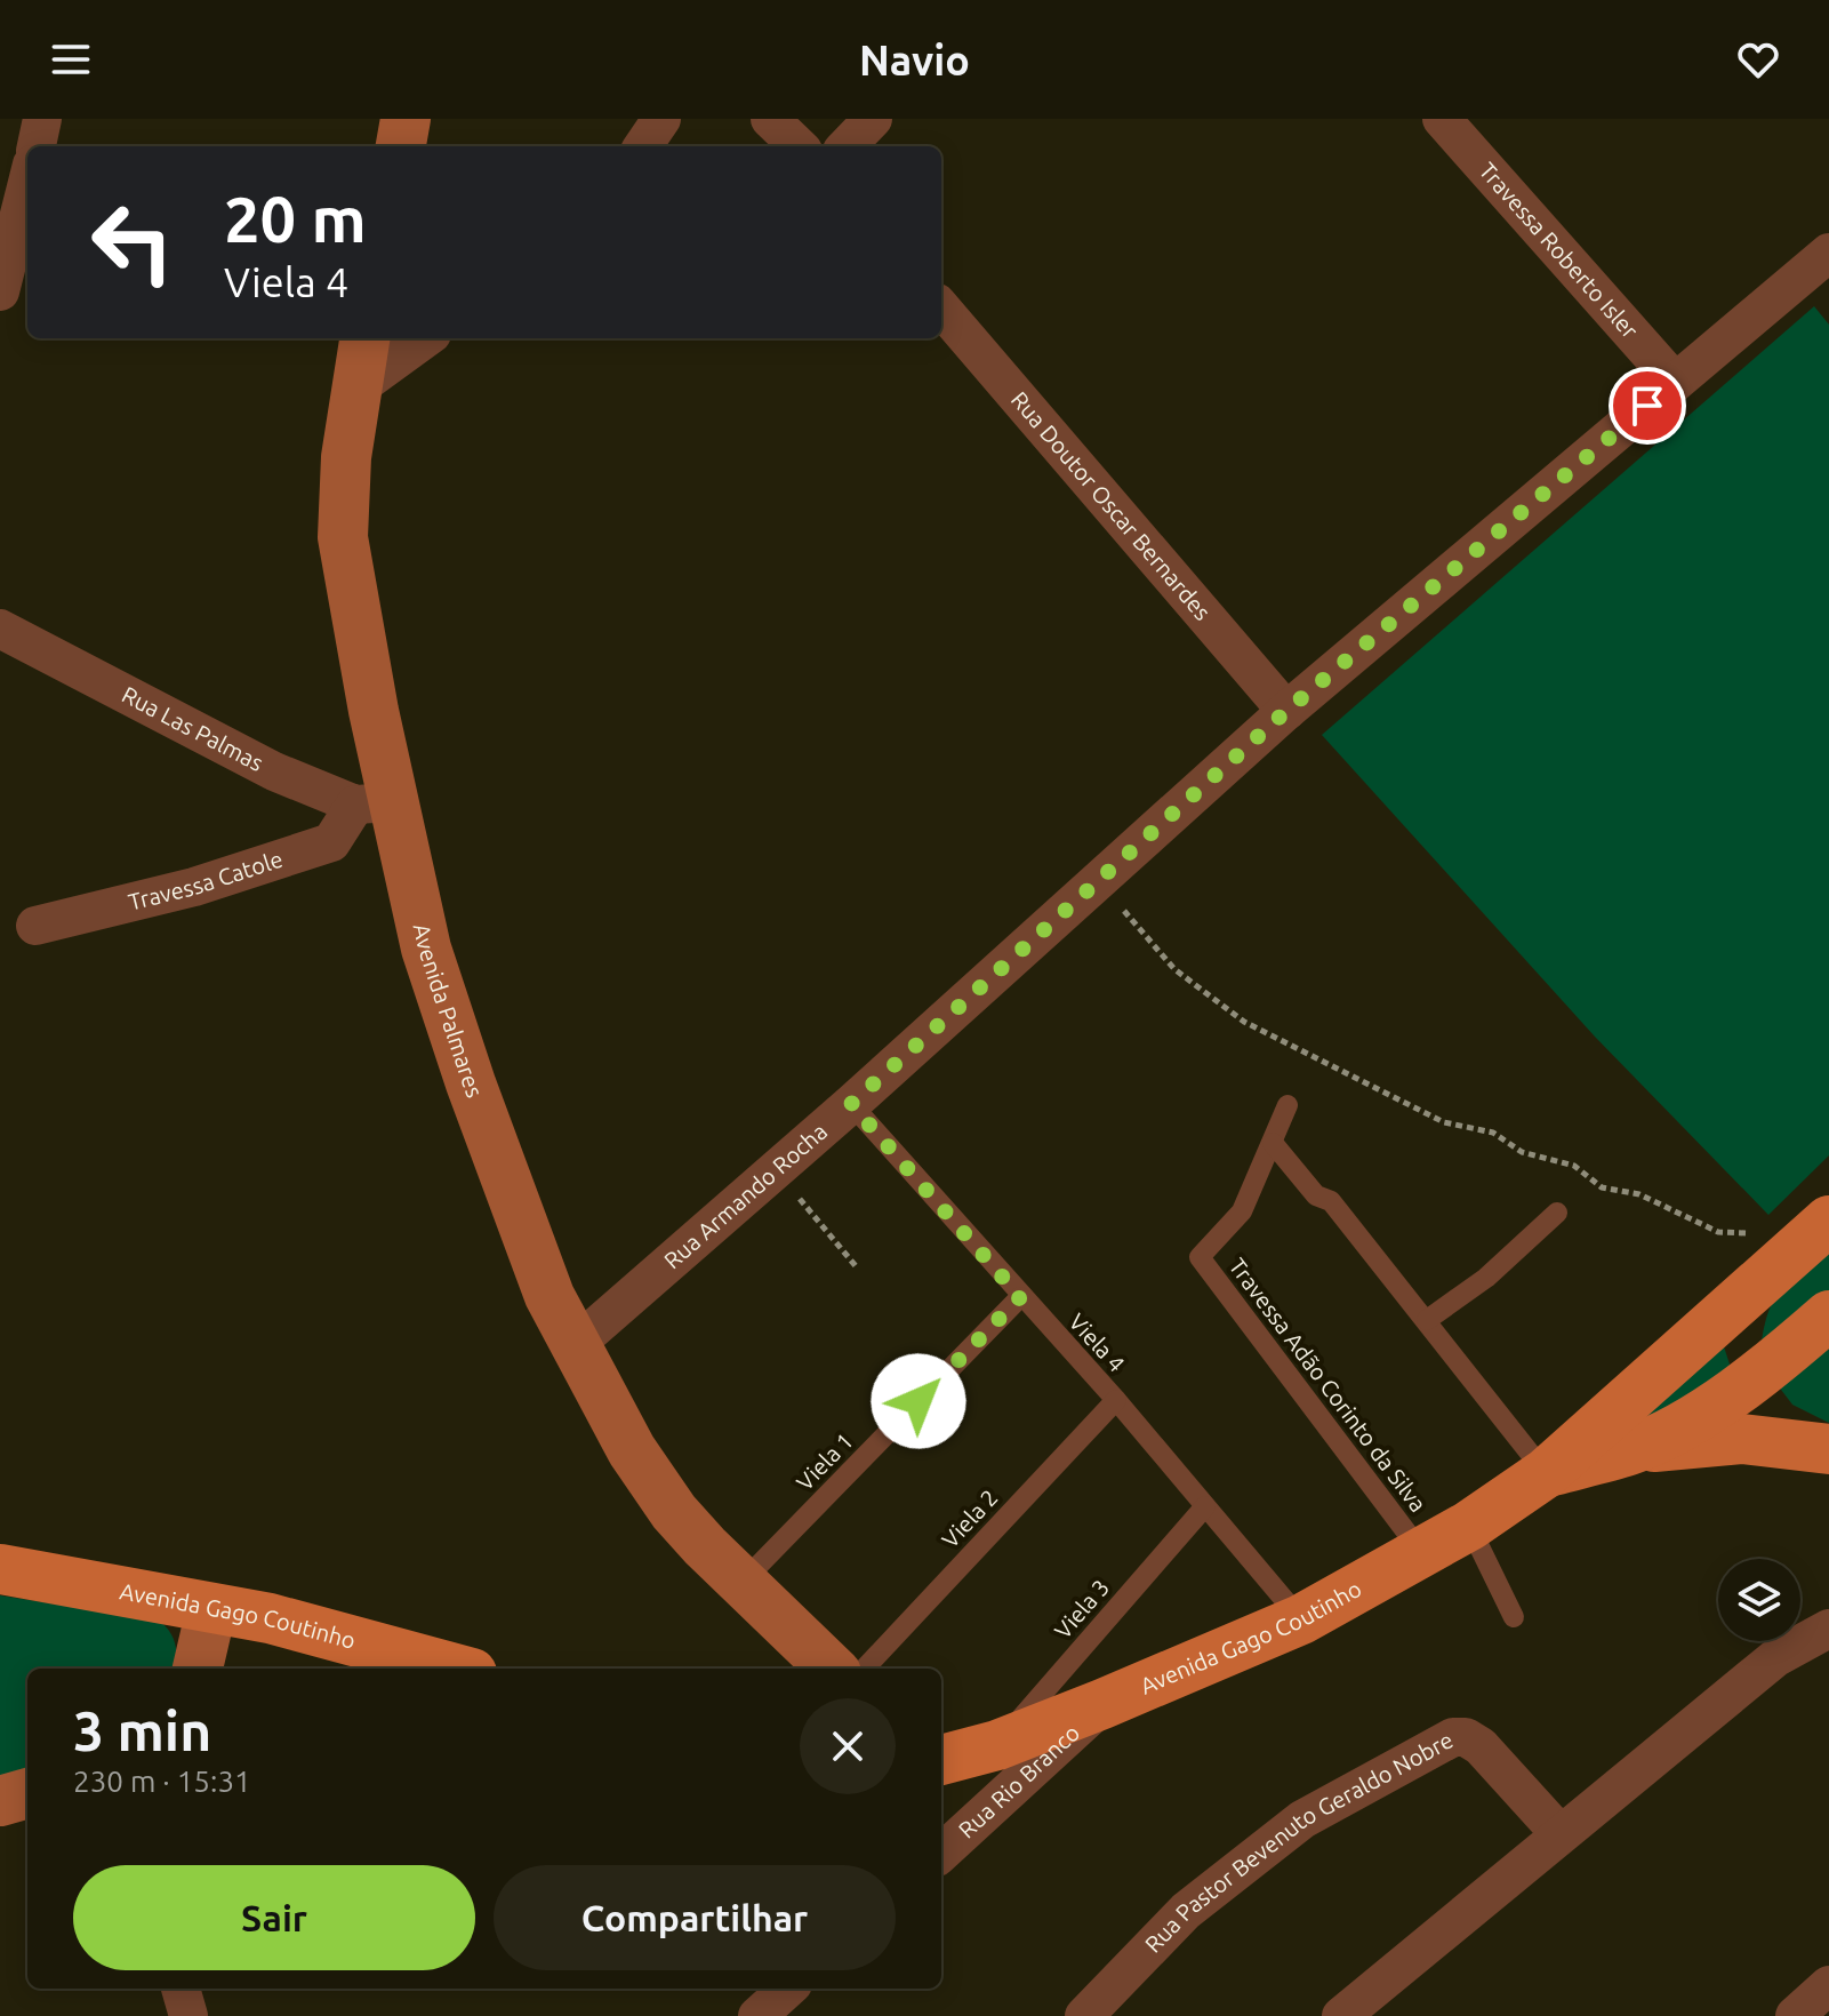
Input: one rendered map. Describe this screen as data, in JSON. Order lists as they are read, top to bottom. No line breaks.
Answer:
{"streets":{"main road":["Avenida Gago Coutinho"],"street":["Travessa Roberto Isler","Rua Doutor Oscar Bernardes","Rua Las Palmas","Travessa Catole","Avenida Palmares","Rua Armando Rocha","Rua Rio Branco","Rua Pastor Bevenuto Geraldo Nobre"],"lane":["Viela 4","Travessa Adão Corinto da Silva","Viela 1","Viela 2","Viela 3"]},"crossings":[["Travessa Roberto Isler","Rua Armando Rocha"],["Rua Doutor Oscar Bernardes","Rua Armando Rocha"],["Rua Las Palmas","Travessa Catole"],["Rua Las Palmas","Avenida Palmares"],["Travessa Catole","Avenida Palmares"],["Avenida Palmares","Rua Armando Rocha"],["Avenida Palmares","Viela 1"],["Rua Armando Rocha","Viela 4"],["Viela 4","Viela 1"],["Viela 4","Viela 2"],["Viela 4","Viela 3"],["Viela 4","Avenida Gago Coutinho"],["Travessa Adão Corinto da Silva","Avenida Gago Coutinho"],["Viela 3","Avenida Gago Coutinho"],["Avenida Gago Coutinho","Rua Rio Branco"]],"page":{"header":"Navio","turn":["20 m","Viela 4"],"heading":["3 min","230 m · 15:31"],"buttons":["Sair","Compartilhar"]}}
